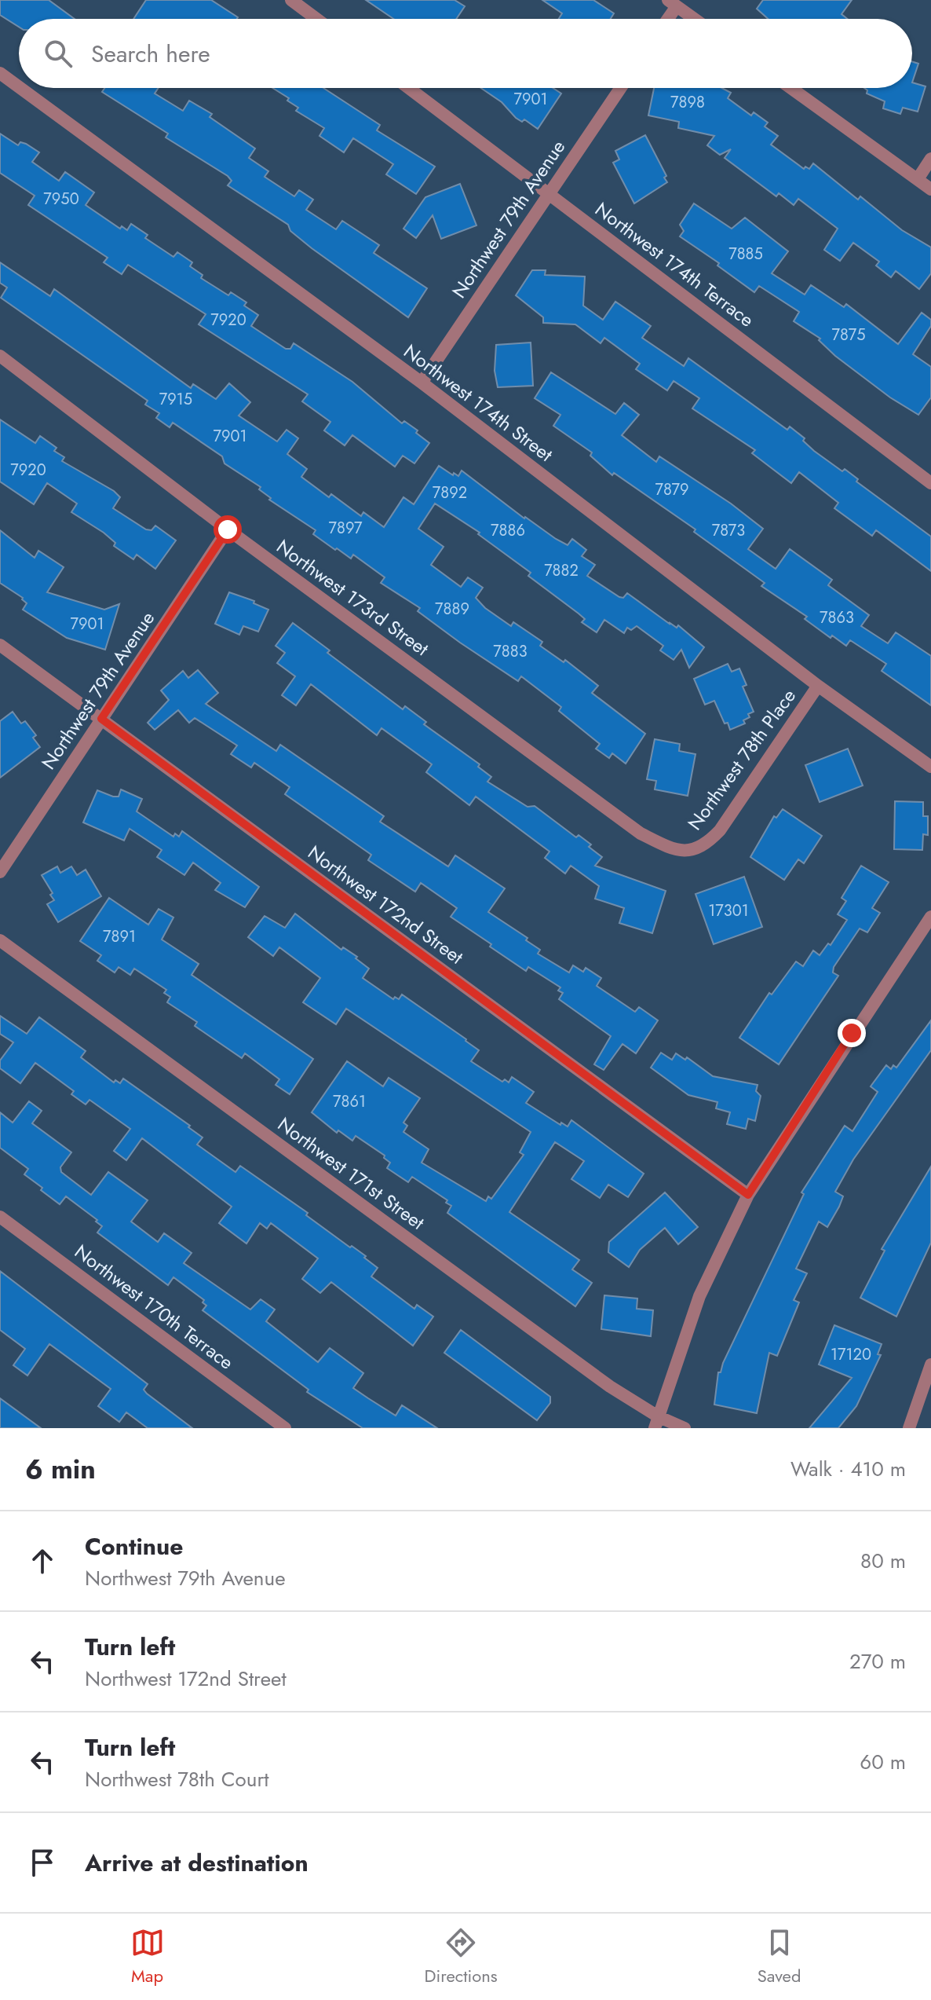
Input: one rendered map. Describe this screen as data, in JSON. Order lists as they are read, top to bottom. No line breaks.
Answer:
{"streets":{"street":["Northwest 79th Avenue","Northwest 174th Terrace","Northwest 174th Street","Northwest 173rd Street","Northwest 78th Place","Northwest 172nd Street","Northwest 171st Street","Northwest 170th Terrace"]},"crossings":[["Northwest 79th Avenue","Northwest 174th Terrace"],["Northwest 79th Avenue","Northwest 174th Street"],["Northwest 79th Avenue","Northwest 173rd Street"],["Northwest 79th Avenue","Northwest 172nd Street"],["Northwest 174th Street","Northwest 78th Place"],["Northwest 173rd Street","Northwest 78th Place"]],"house_numbers":["7901","7898","7950","7885","7920","7875","7915","7901","7920","7879","7892","7897","7886","7873","7882","7889","7863","7901","7883","17301","7891","7861","17120"],"page":{"search":"Search here","heading":["6 min","Walk · 410 m"],"list":[["Continue","Northwest 79th Avenue","80 m"],["Turn left","Northwest 172nd Street","270 m"],["Turn left","Northwest 78th Court","60 m"],"Arrive at destination"],"nav":["Map","Directions","Saved"]}}
